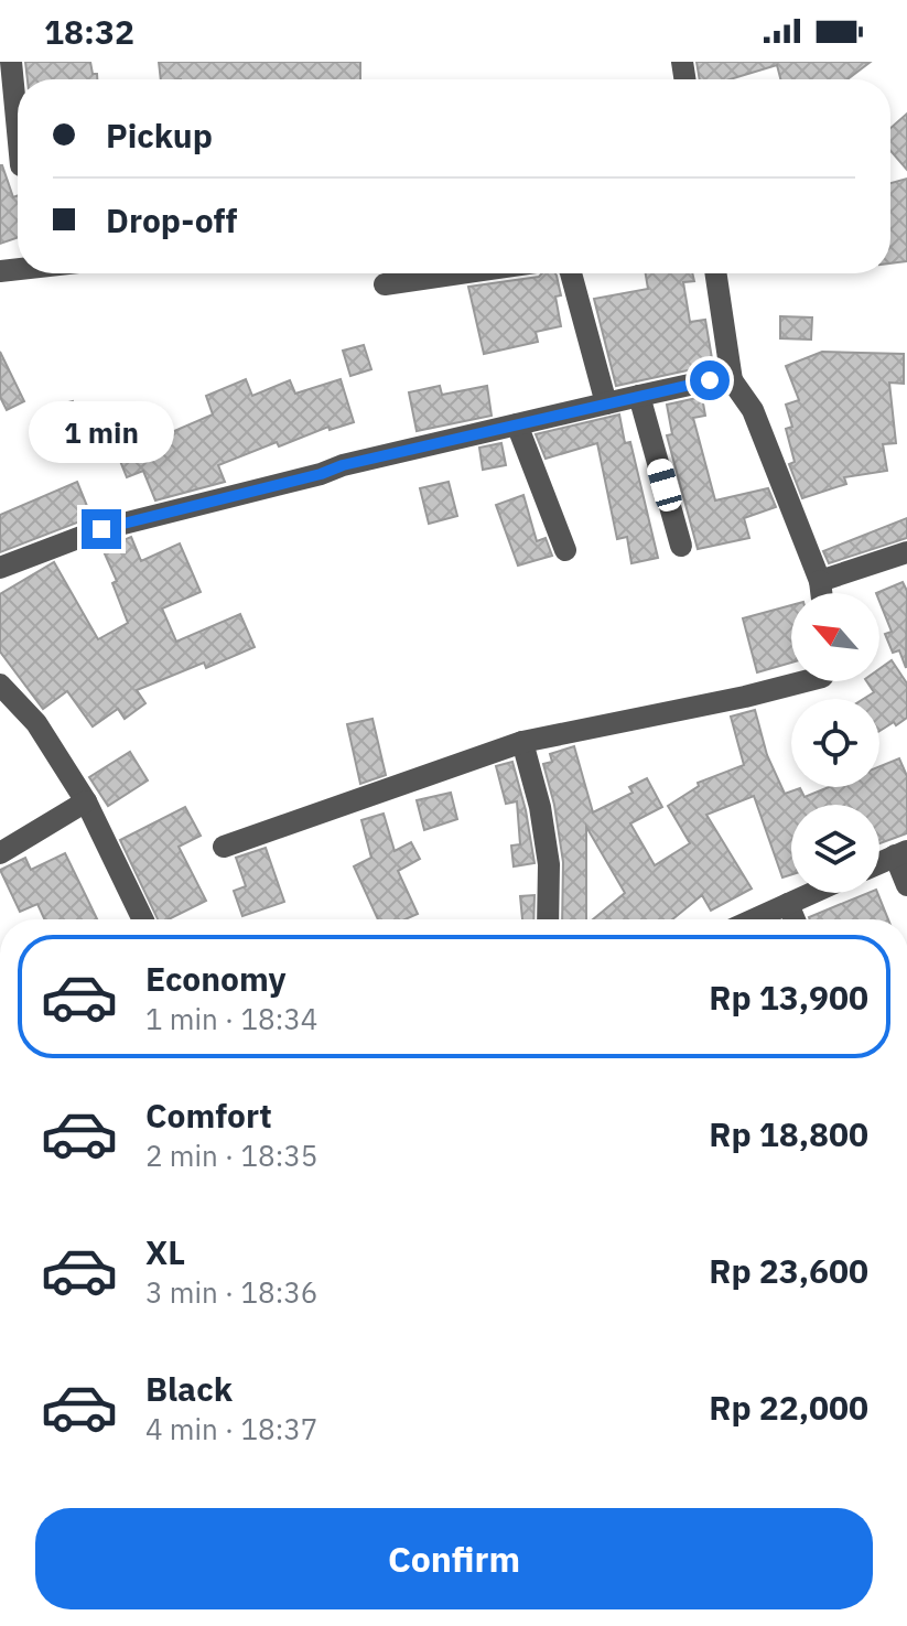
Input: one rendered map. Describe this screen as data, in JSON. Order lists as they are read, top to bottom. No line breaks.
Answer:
{"north":"top left","page":{"status":"18:32","banner":["Pickup","Drop-off"],"bubble":"1 min","list":[{"name":"Economy","note":"1 min · 18:34","value":"Rp 13,900"},{"name":"Comfort","note":"2 min · 18:35","value":"Rp 18,800"},{"name":"XL","note":"3 min · 18:36","value":"Rp 23,600"},{"name":"Black","note":"4 min · 18:37","value":"Rp 22,000"}],"buttons":"Confirm"}}
